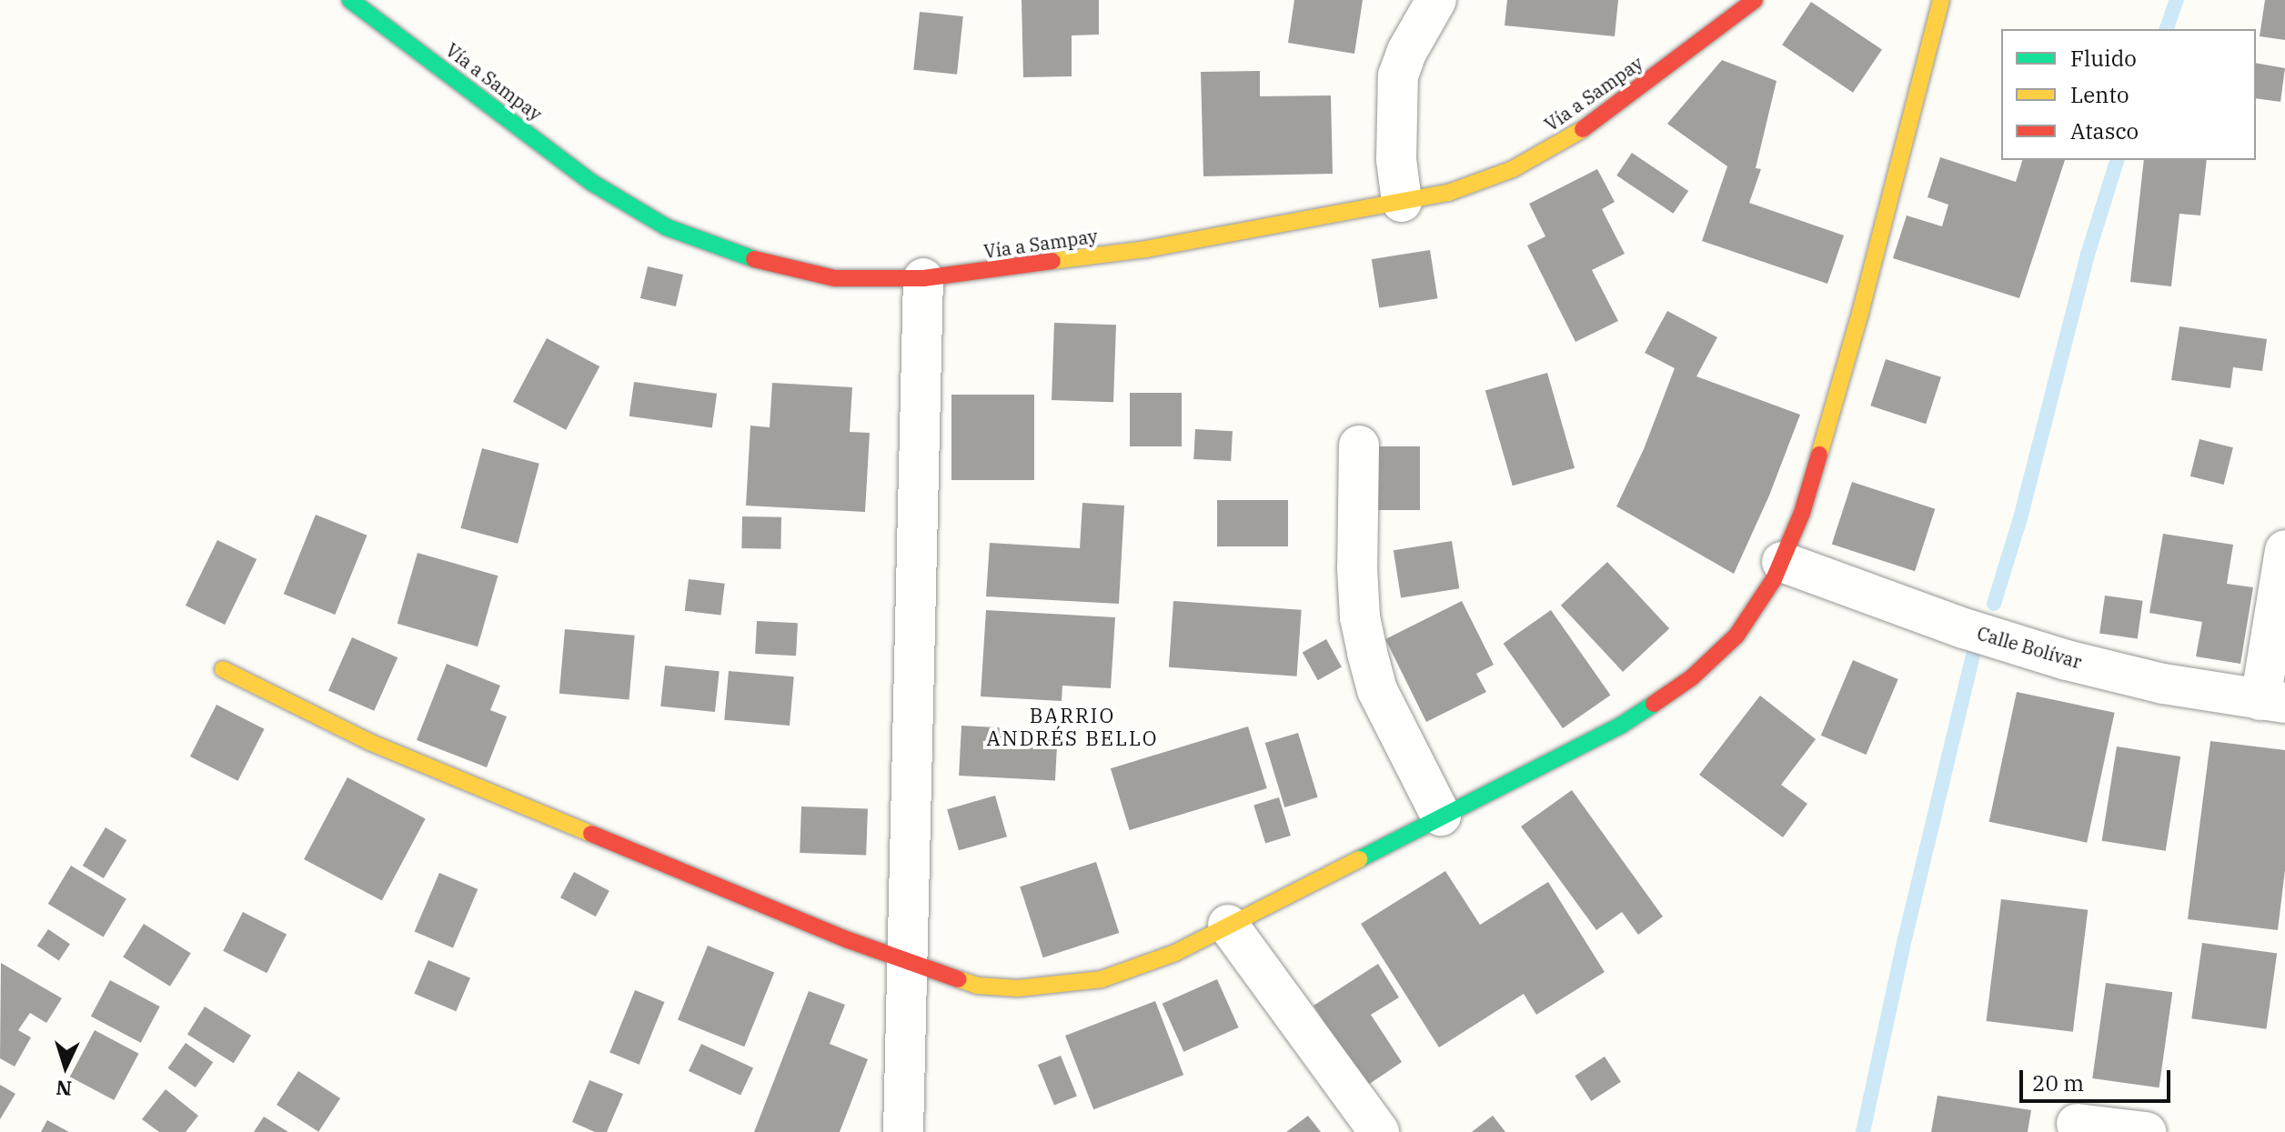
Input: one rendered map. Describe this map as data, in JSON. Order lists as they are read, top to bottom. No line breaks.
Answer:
{"streets":{"street":["Vía a Sampay","Calle Bolívar"]},"districts":["BARRIO ANDRÉS BELLO"],"legend":["Fluido","Lento","Atasco"],"scale_bar":"20 m","north":"bottom"}
